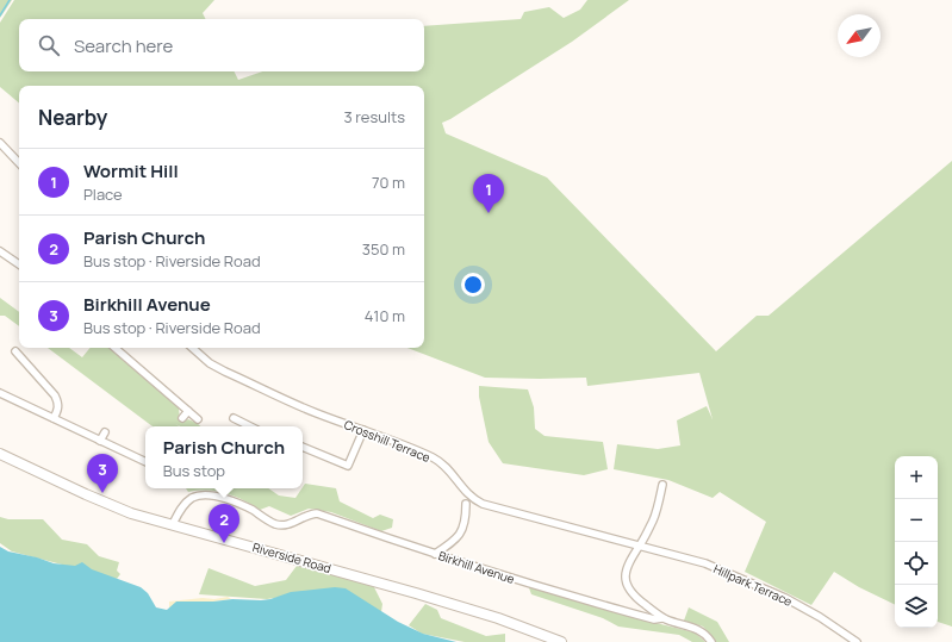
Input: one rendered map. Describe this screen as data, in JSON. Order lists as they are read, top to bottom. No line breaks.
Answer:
{"streets":{"main road":["Riverside Road"],"street":["Crosshill Terrace","Birkhill Avenue","Hillpark Terrace"]},"crossings":[["Crosshill Terrace","Hillpark Terrace"],["Riverside Road","Birkhill Avenue"]],"north":"bottom left","page":{"search":"Search here","heading":["Nearby","3 results"],"list":[{"mark":"1","name":"Wormit Hill","note":"Place","value":"70 m"},{"mark":"2","name":"Parish Church","note":"Bus stop · Riverside Road","value":"350 m"},{"mark":"3","name":"Birkhill Avenue","note":"Bus stop · Riverside Road","value":"410 m"}],"pins":["1","3","2"],"popup":["Parish Church","Bus stop"],"map_buttons":["+","−"]}}
